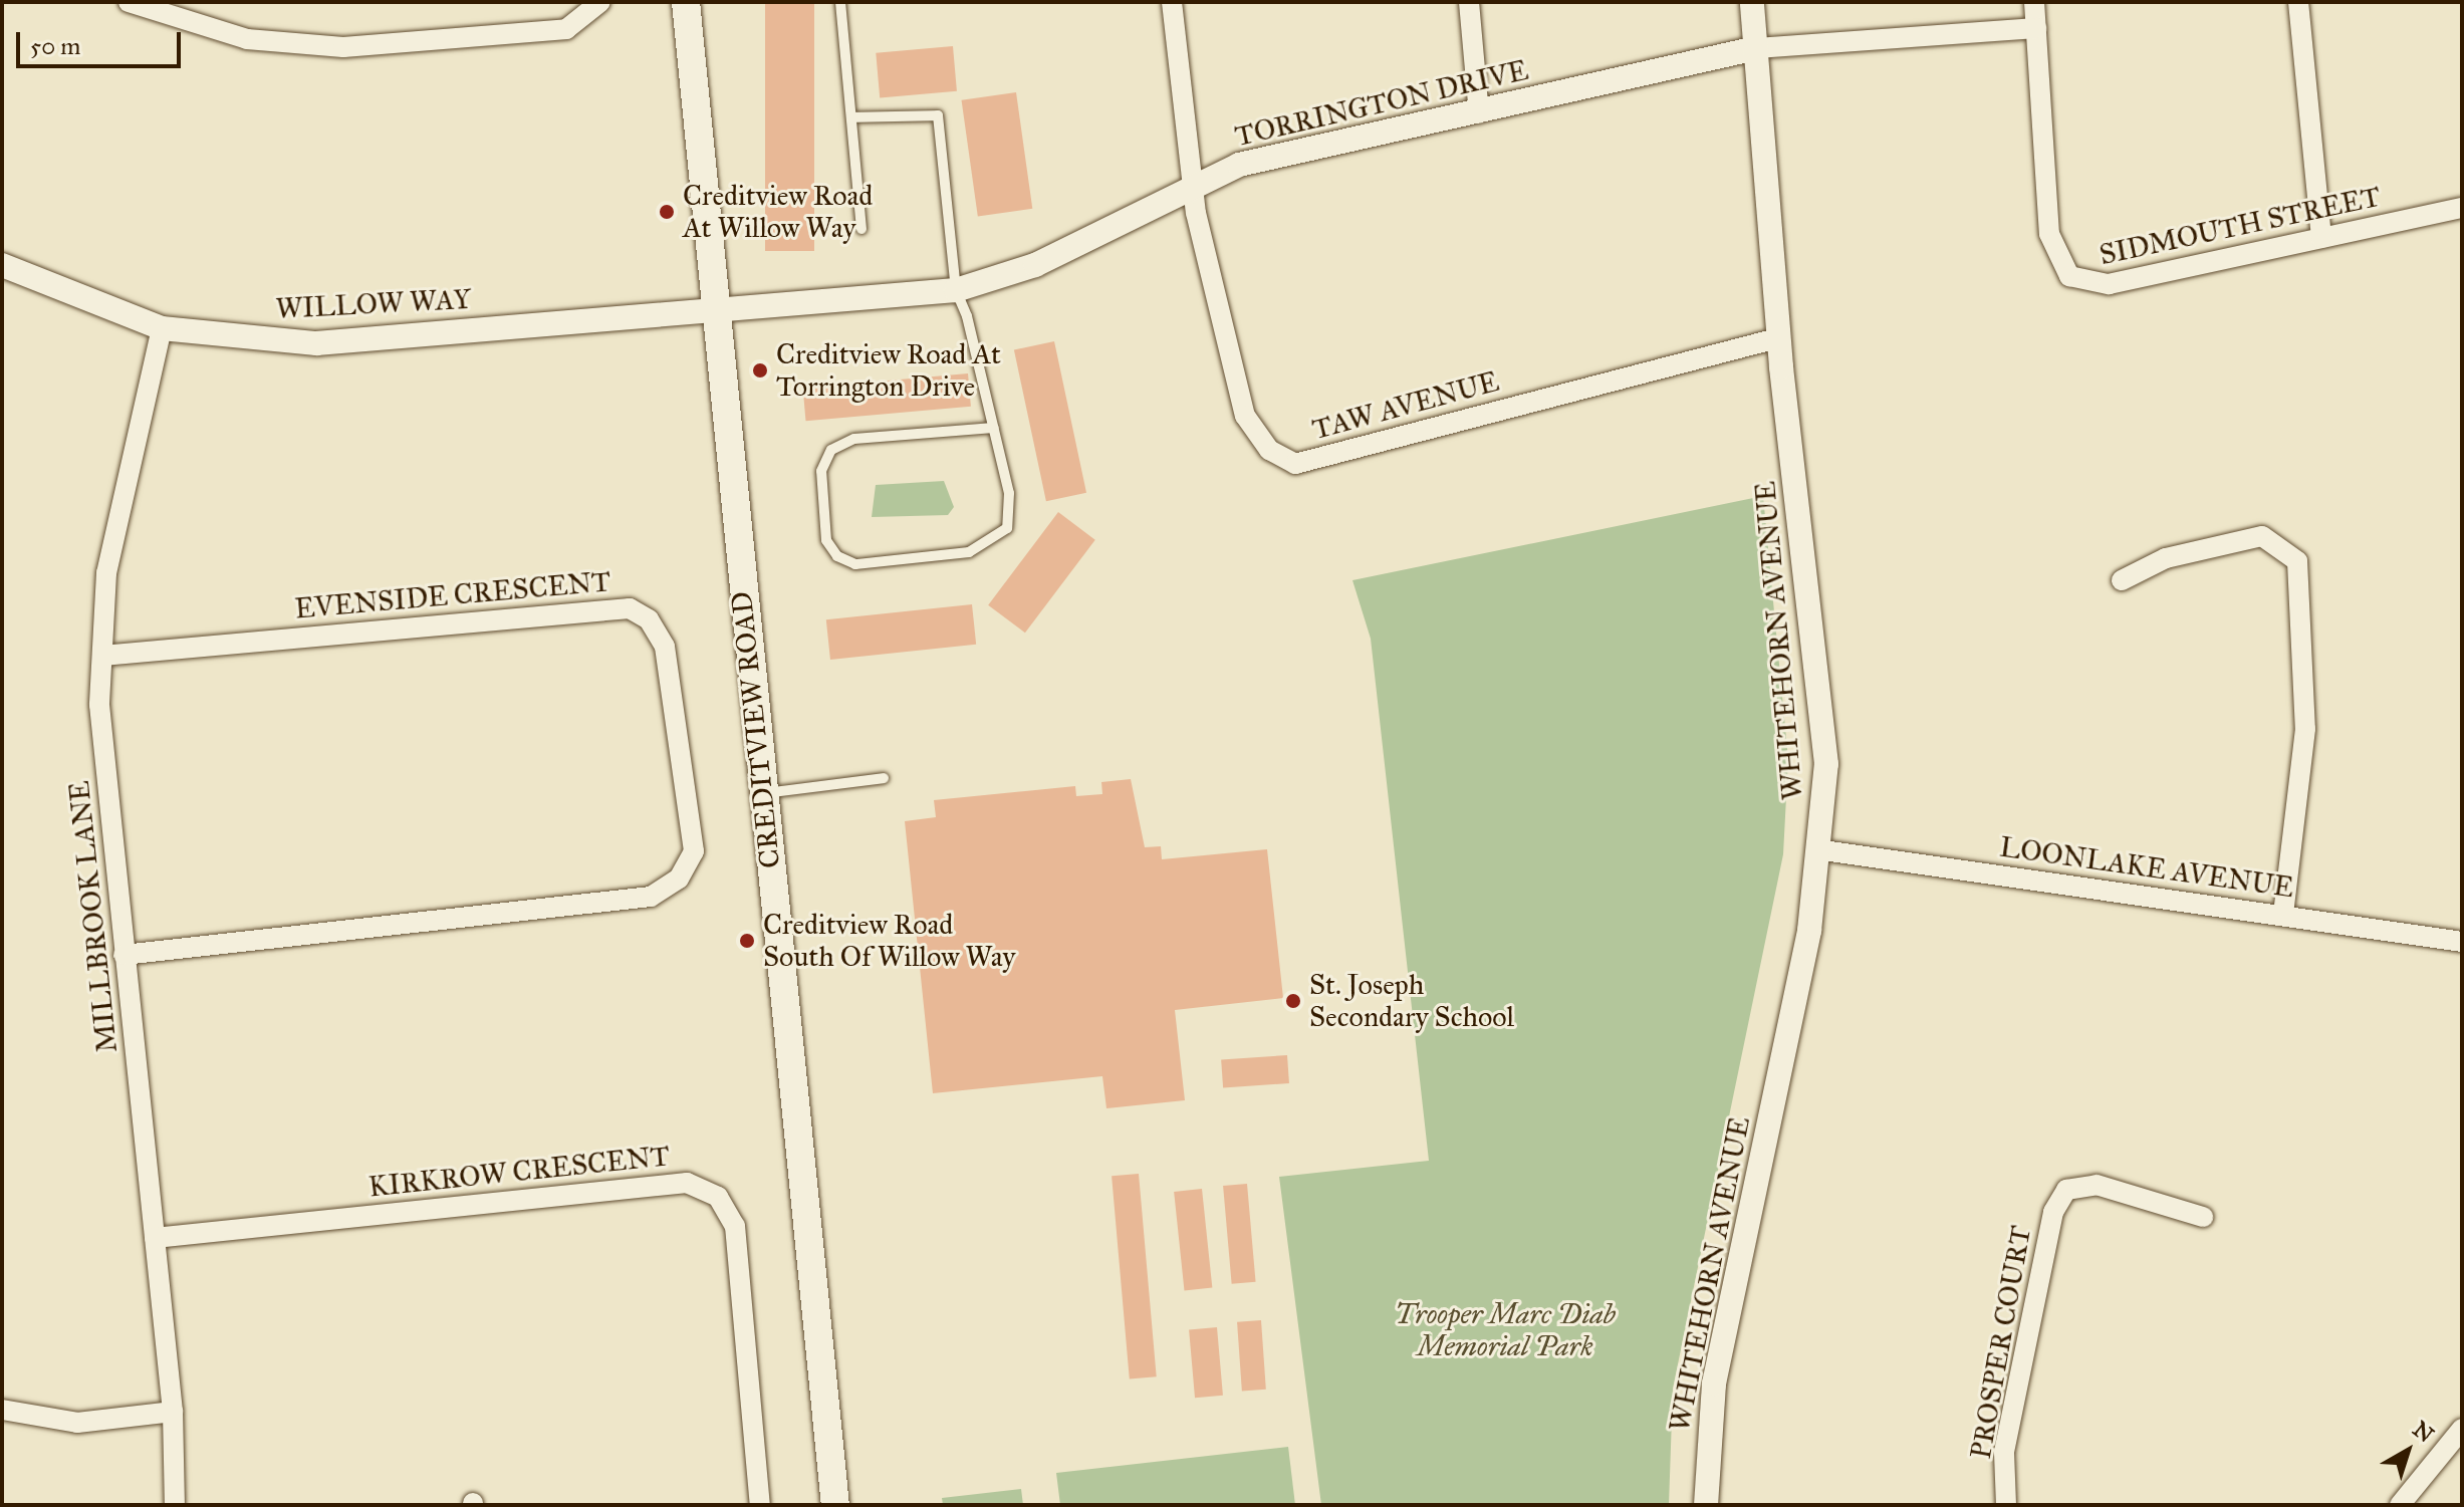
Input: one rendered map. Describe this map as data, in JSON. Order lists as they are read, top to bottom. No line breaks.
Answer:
{"streets":{"main road":["CREDITVIEW ROAD"],"street":["TORRINGTON DRIVE","SIDMOUTH STREET","WILLOW WAY","TAW AVENUE","EVENSIDE CRESCENT","WHITEHORN AVENUE","LOONLAKE AVENUE","MILLBROOK LANE","KIRKROW CRESCENT","PROSPER COURT"]},"crossings":[["TORRINGTON DRIVE","SIDMOUTH STREET"],["TORRINGTON DRIVE","WILLOW WAY"],["TORRINGTON DRIVE","TAW AVENUE"],["TORRINGTON DRIVE","WHITEHORN AVENUE"],["TORRINGTON DRIVE","CREDITVIEW ROAD"],["WILLOW WAY","CREDITVIEW ROAD"],["WILLOW WAY","MILLBROOK LANE"],["TAW AVENUE","WHITEHORN AVENUE"],["EVENSIDE CRESCENT","MILLBROOK LANE"],["WHITEHORN AVENUE","LOONLAKE AVENUE"],["MILLBROOK LANE","KIRKROW CRESCENT"]],"parks":["Trooper Marc Diab Memorial Park"],"places":["Creditview Road At Willow Way","Creditview Road At Torrington Drive","Creditview Road South Of Willow Way","St. Joseph Secondary School"],"scale_bar":"50 m","north":"top right"}
